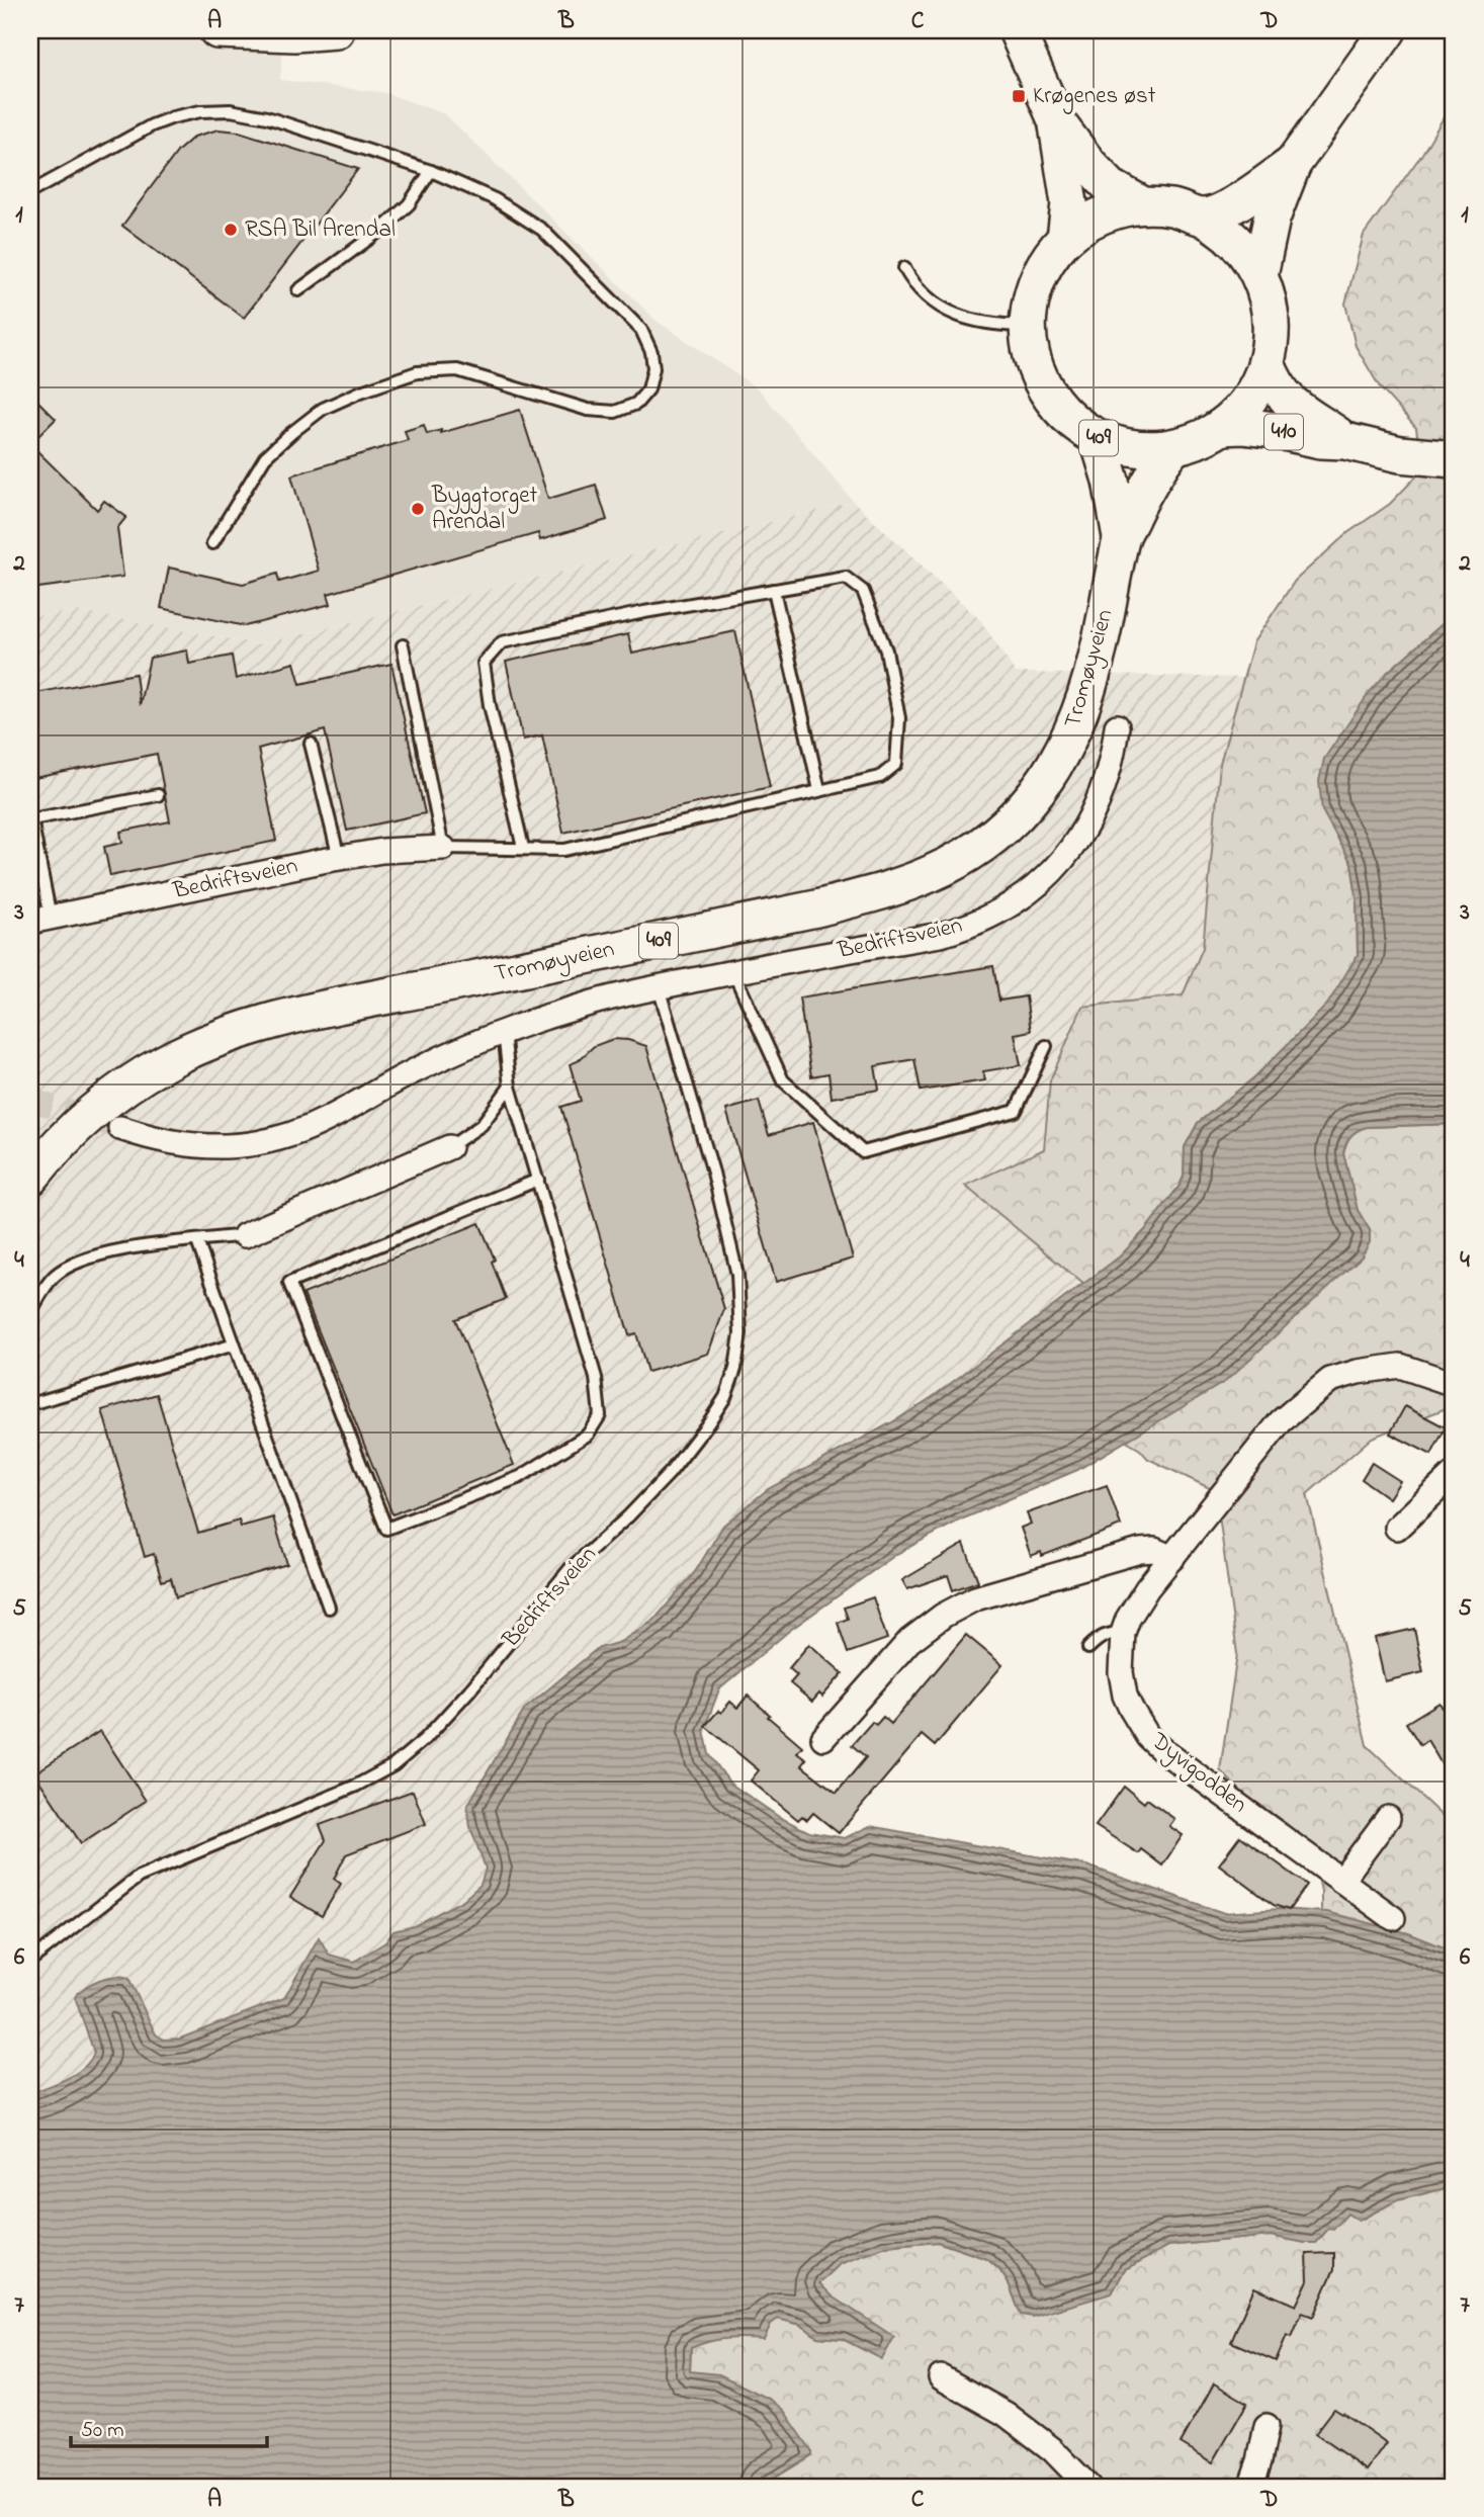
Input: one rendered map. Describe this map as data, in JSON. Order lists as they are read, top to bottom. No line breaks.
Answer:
{"streets":{"main road":["410","409","Tromøyveien"],"street":["Bedriftsveien","Dyvigodden"]},"crossings":[["410","409"],["410","Tromøyveien"],["409","Tromøyveien"]],"places":{"transit":["Krøgenes øst"],"other":["RSA Bil Arendal","Byggtorget Arendal"]},"scale_bar":"50 m","grid":{"columns":["A","B","C","D"],"rows":["1","2","3","4","5","6","7"]}}
